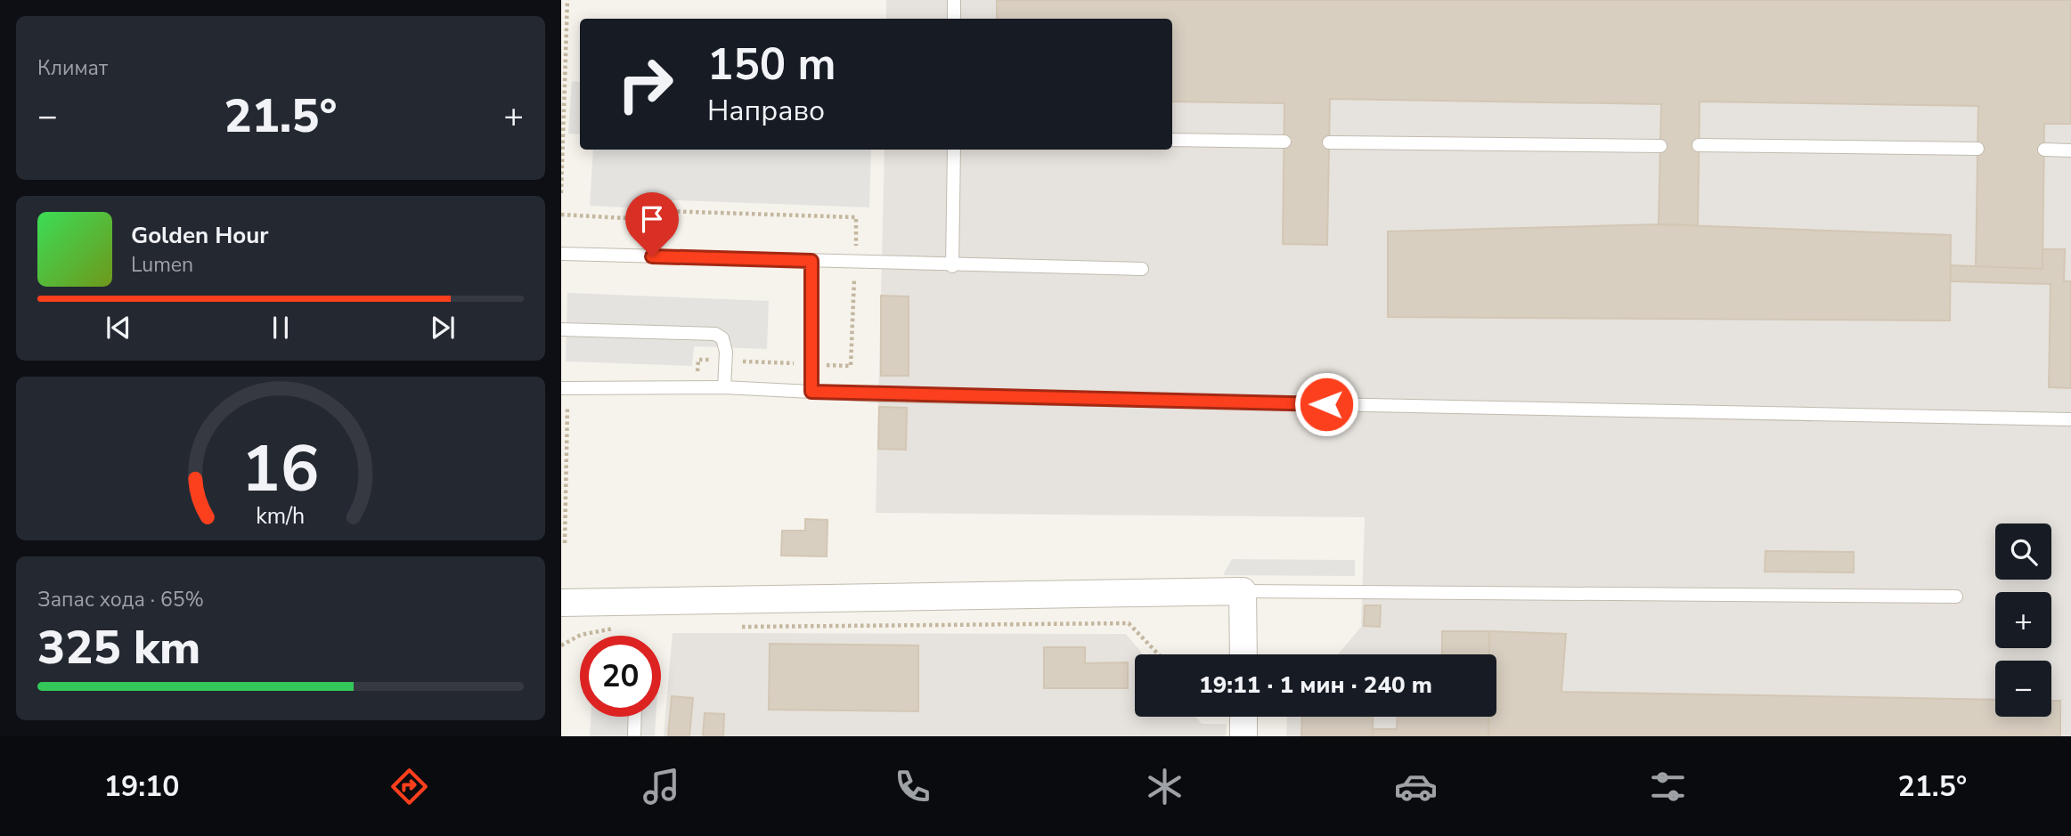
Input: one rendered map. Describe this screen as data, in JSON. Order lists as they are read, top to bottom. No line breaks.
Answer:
{"page":{"tile":["Климат",["Запас хода · 65%","325 km"]],"turn":["150 m","Направо"],"heat":["−","21.5°","+"],"song":["Golden Hour","Lumen"],"map_buttons":["+","−"],"limit":"20","trip":"19:11 · 1 мин · 240 m","tabs":["19:10","21.5°"],"gauge":["16","km/h"]}}
